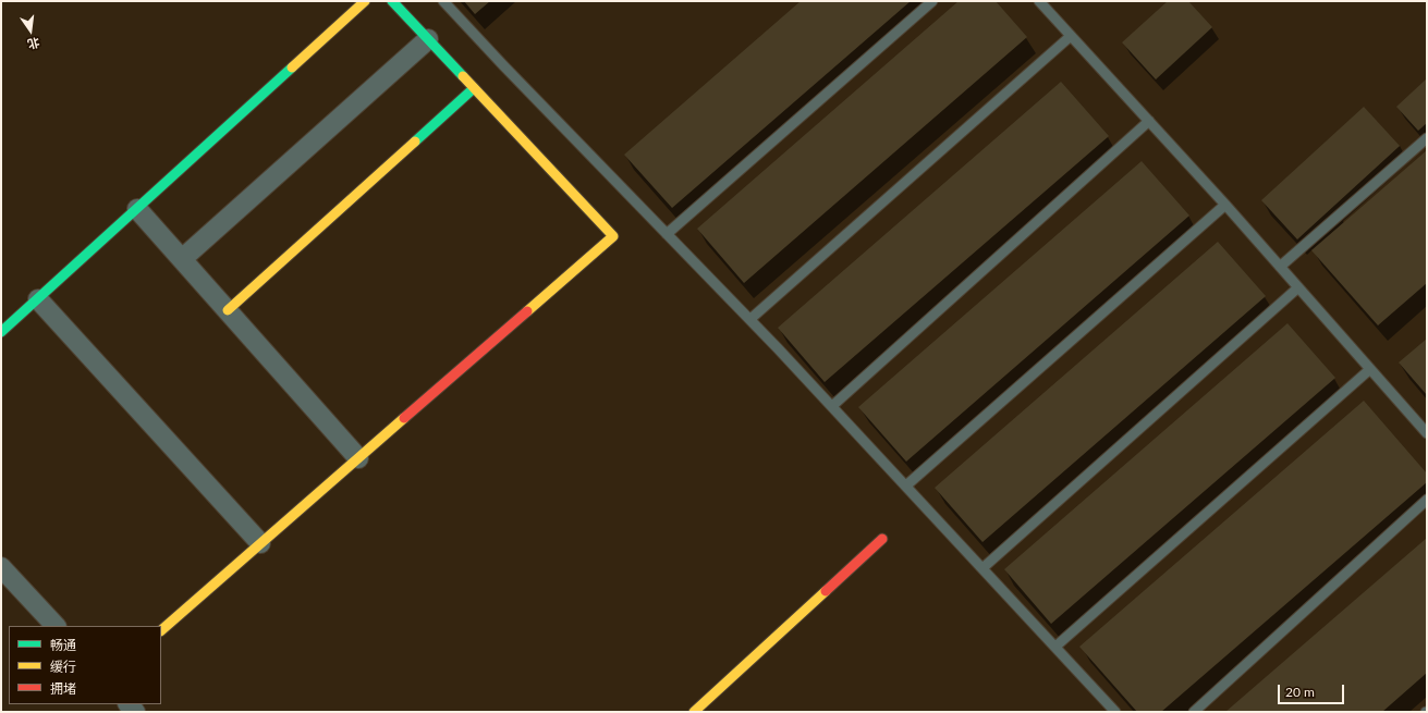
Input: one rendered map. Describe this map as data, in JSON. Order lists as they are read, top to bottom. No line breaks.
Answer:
{"legend":["畅通","缓行","拥堵"],"scale_bar":"20 m","north":"bottom"}
